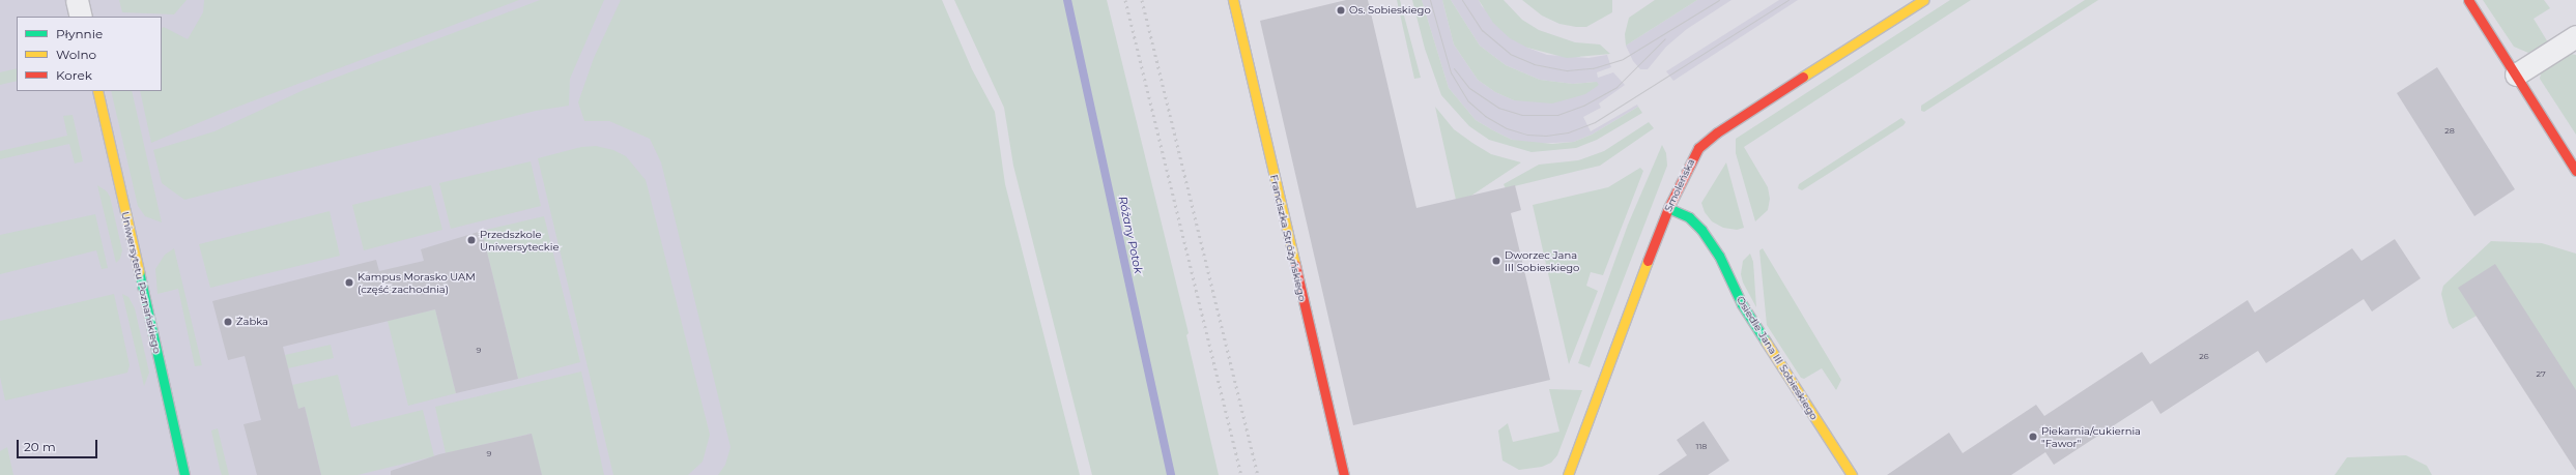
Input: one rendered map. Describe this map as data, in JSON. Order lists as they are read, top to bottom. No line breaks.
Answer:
{"streets":{"street":["Smoleńska","Franciszka Stróżyńskiego","Uniwersytetu Poznańskiego","Osiedle Jana III Sobieskiego"]},"crossings":[["Smoleńska","Osiedle Jana III Sobieskiego"]],"water":["Różany Potok"],"places":["Os. Sobieskiego","Przedszkole Uniwersyteckie","Dworzec Jana III Sobieskiego","Kampus Morasko UAM (część zachodnia)","Żabka","Piekarnia/cukiernia \"Fawor\""],"house_numbers":["28","9","26","27","118","9"],"legend":["Płynnie","Wolno","Korek"],"scale_bar":"20 m"}
